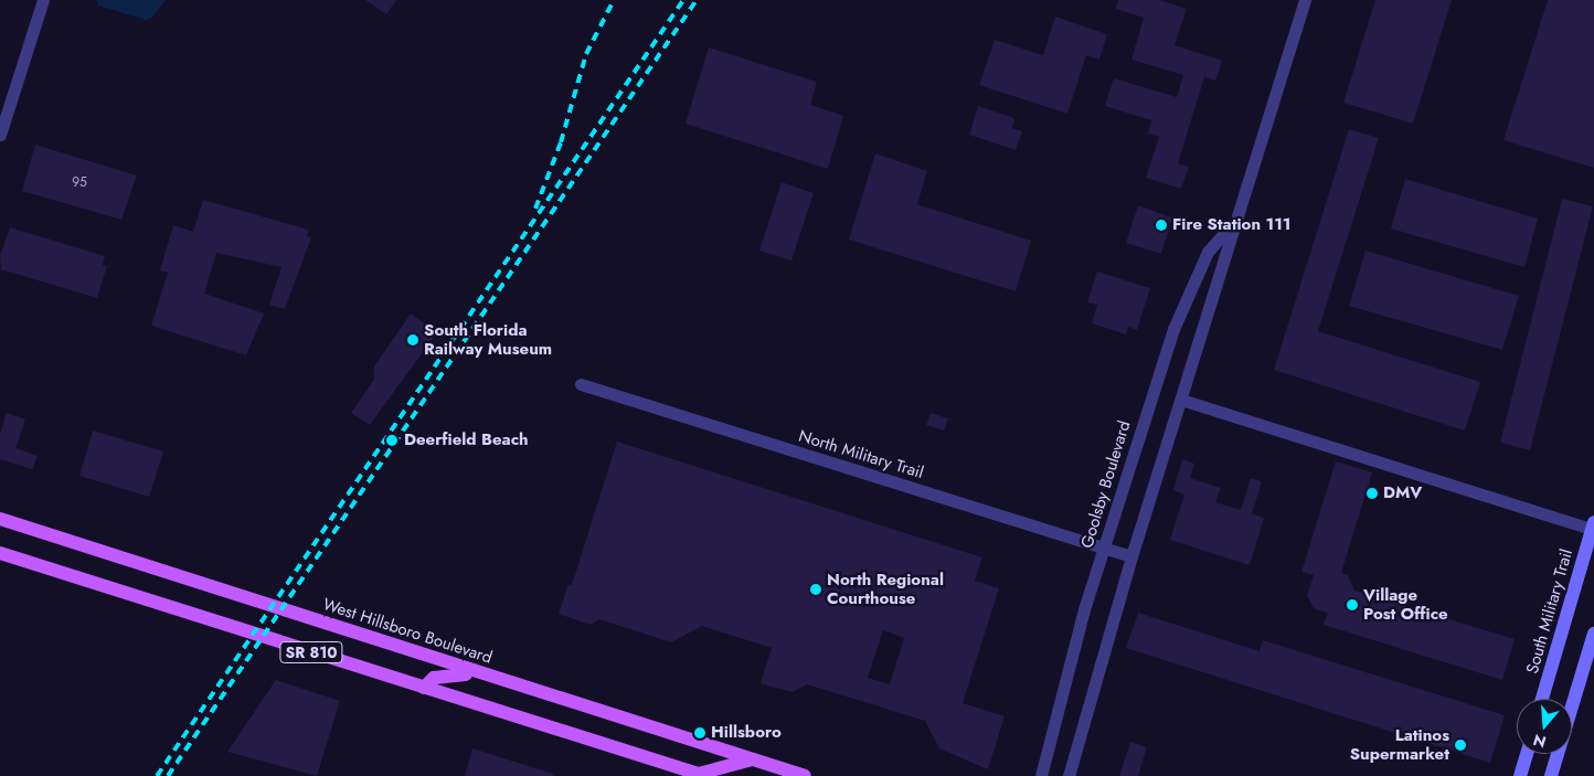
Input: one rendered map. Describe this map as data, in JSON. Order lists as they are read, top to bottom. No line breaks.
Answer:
{"streets":{"main road":["West Hillsboro Boulevard","SR 810"],"street":["North Military Trail","Goolsby Boulevard","South Military Trail"]},"crossings":[["North Military Trail","Goolsby Boulevard"]],"places":["Fire Station 111","South Florida Railway Museum","Deerfield Beach","DMV","North Regional Courthouse","Village Post Office","Hillsboro","Latinos Supermarket"],"house_numbers":["95"],"north":"bottom"}
